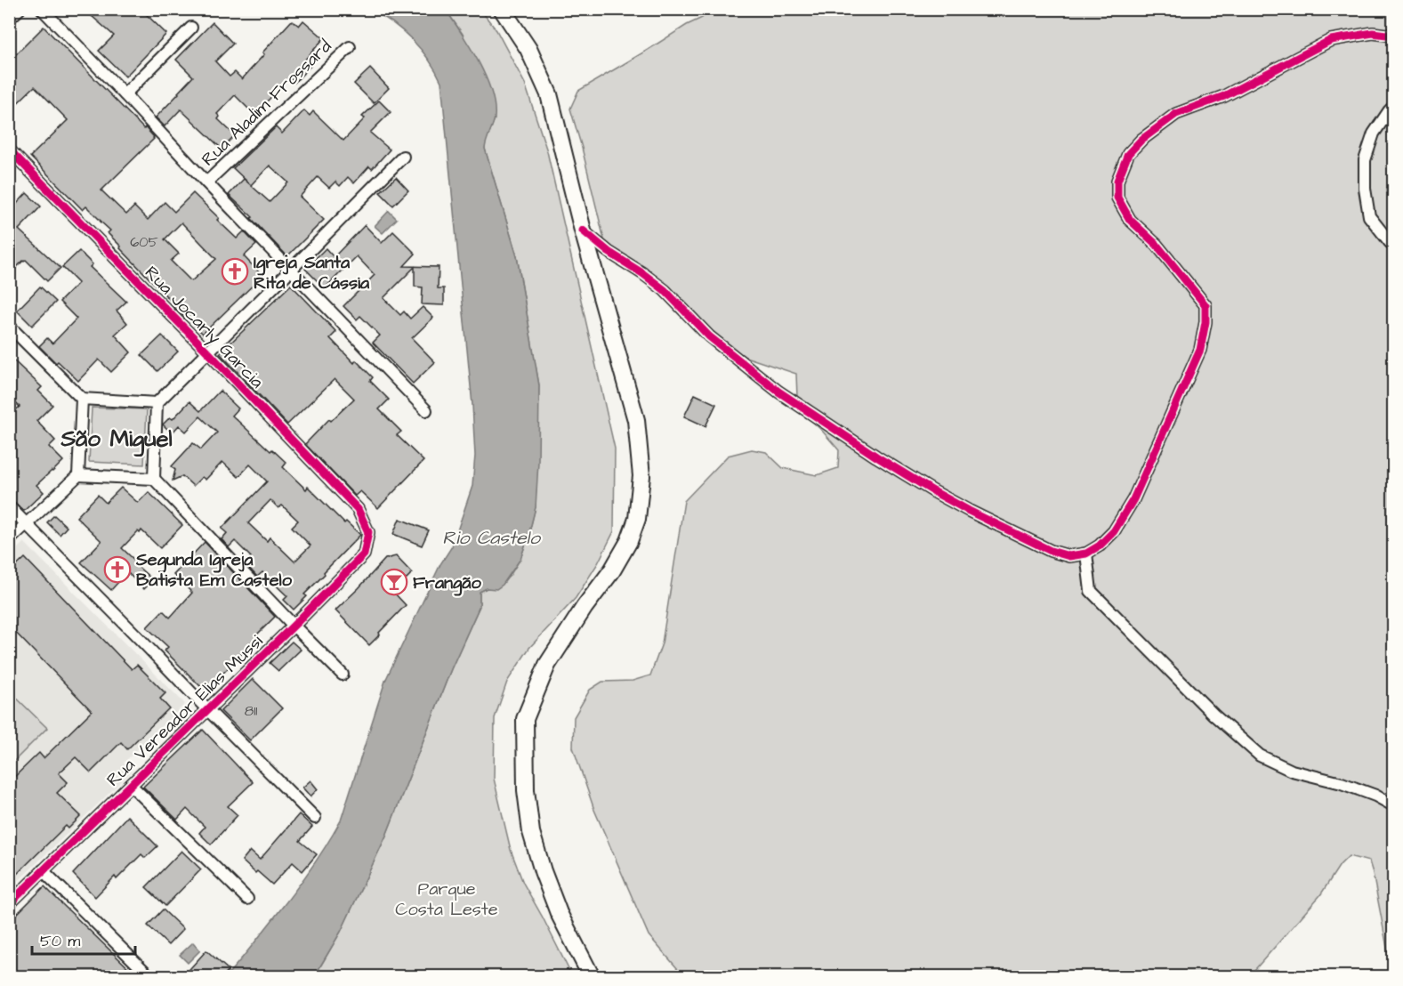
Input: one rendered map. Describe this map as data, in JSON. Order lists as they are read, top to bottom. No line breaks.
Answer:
{"streets":{"street":["Rua Aladim Frossard","Rua Jocarly Garcia","Rua Vereador Elias Mussi"]},"crossings":[["Rua Jocarly Garcia","Rua Vereador Elias Mussi"]],"districts":["São Miguel"],"water":["Rio Castelo"],"parks":["Parque Costa Leste"],"places":{"church":["Igreja Santa Rita de Cássia","Segunda Igreja Batista Em Castelo"],"bar":["Frangão"]},"house_numbers":["605","811"],"scale_bar":"50 m"}
